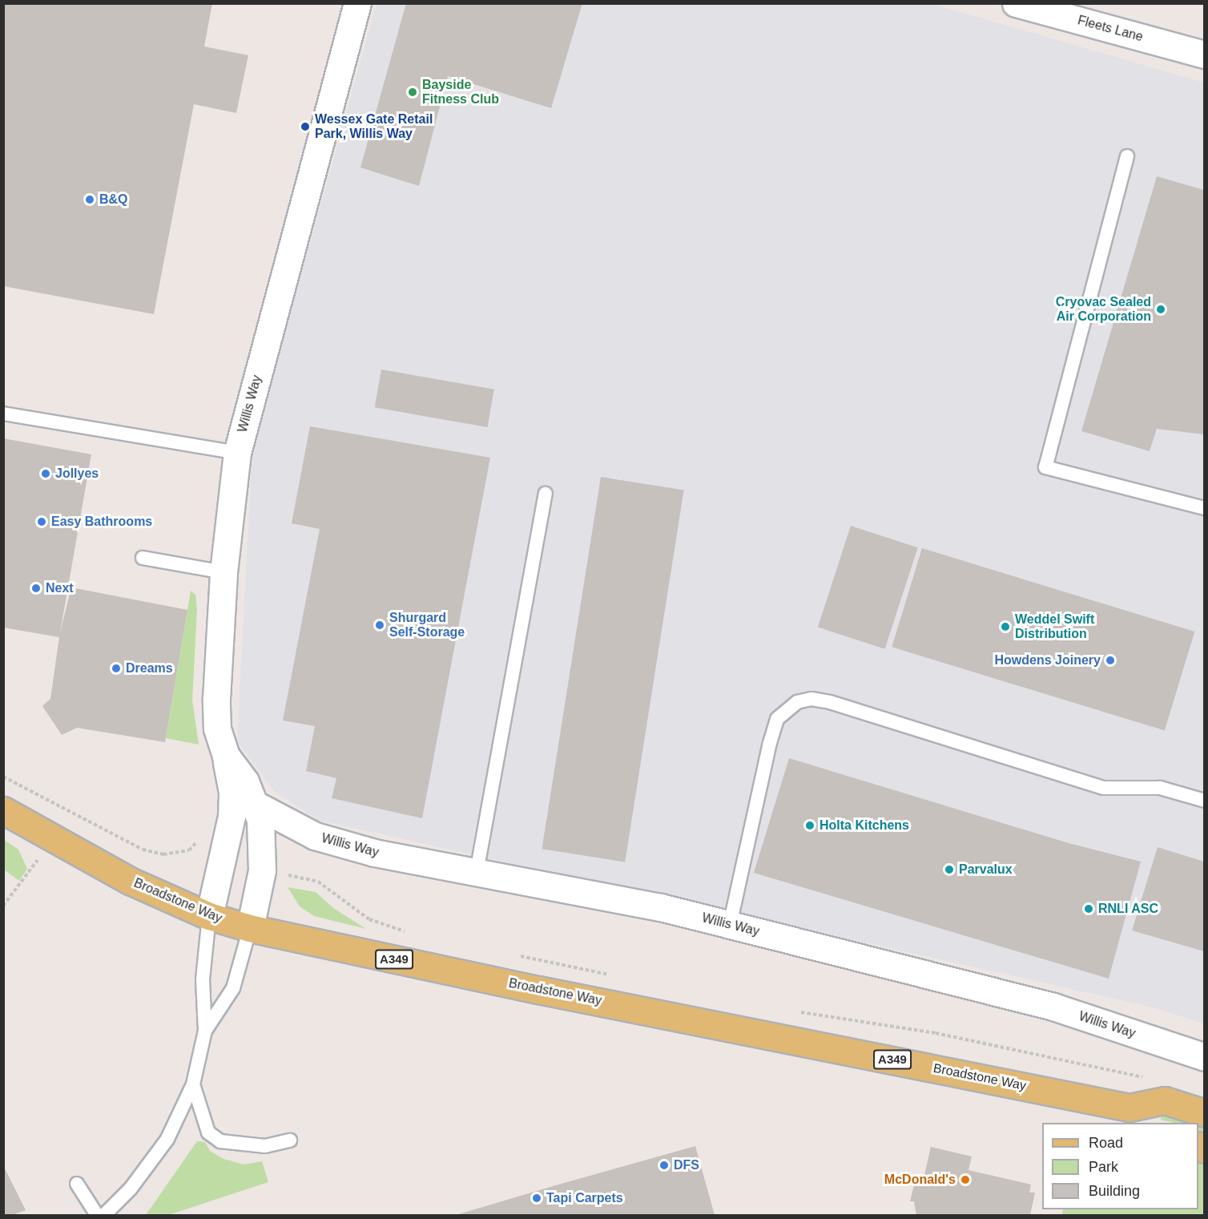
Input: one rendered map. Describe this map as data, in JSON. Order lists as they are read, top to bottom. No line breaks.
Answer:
{"streets":{"main road":["Broadstone Way","A349"],"street":["Fleets Lane","Willis Way"]},"crossings":[["Willis Way","Broadstone Way"]],"places":["Bayside Fitness Club","Wessex Gate Retail Park, Willis Way","B&Q","Cryovac Sealed Air Corporation","Jollyes","Easy Bathrooms","Next","Shurgard Self-Storage","Weddel Swift Distribution","Howdens Joinery","Dreams","Holta Kitchens","Parvalux","RNLI ASC","DFS","McDonald's","Tapi Carpets"],"legend":["Road","Park","Building"]}
